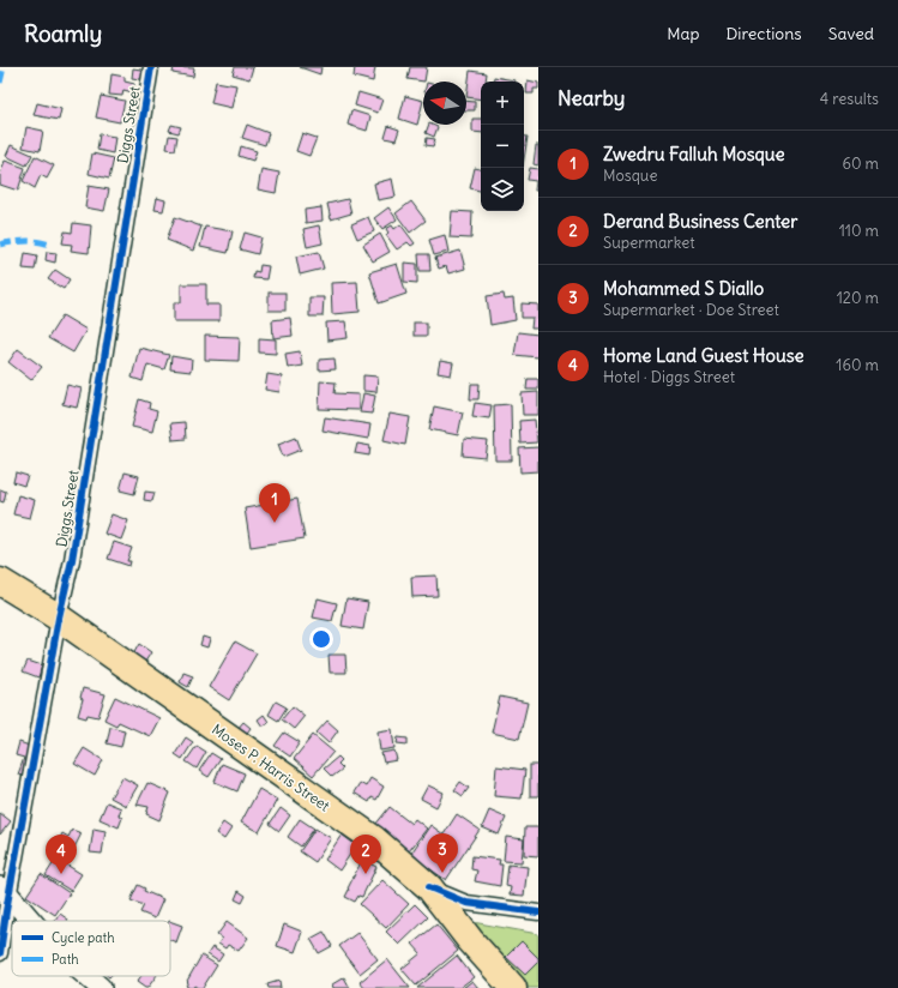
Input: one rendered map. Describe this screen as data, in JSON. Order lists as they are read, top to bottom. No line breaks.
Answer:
{"streets":{"highway":["Moses P. Harris Street"],"street":["Diggs Street"]},"crossings":[["Diggs Street","Moses P. Harris Street"]],"legend":["Cycle path","Path"],"north":"left","page":{"header":"Roamly","nav":["Map","Directions","Saved"],"heading":["Nearby","4 results"],"map_buttons":["+","−"],"list":[{"mark":"1","name":"Zwedru Falluh Mosque","note":"Mosque","value":"60 m"},{"mark":"2","name":"Derand Business Center","note":"Supermarket","value":"110 m"},{"mark":"3","name":"Mohammed S Diallo","note":"Supermarket · Doe Street","value":"120 m"},{"mark":"4","name":"Home Land Guest House","note":"Hotel · Diggs Street","value":"160 m"}],"pins":["1","3","2","4"]}}
